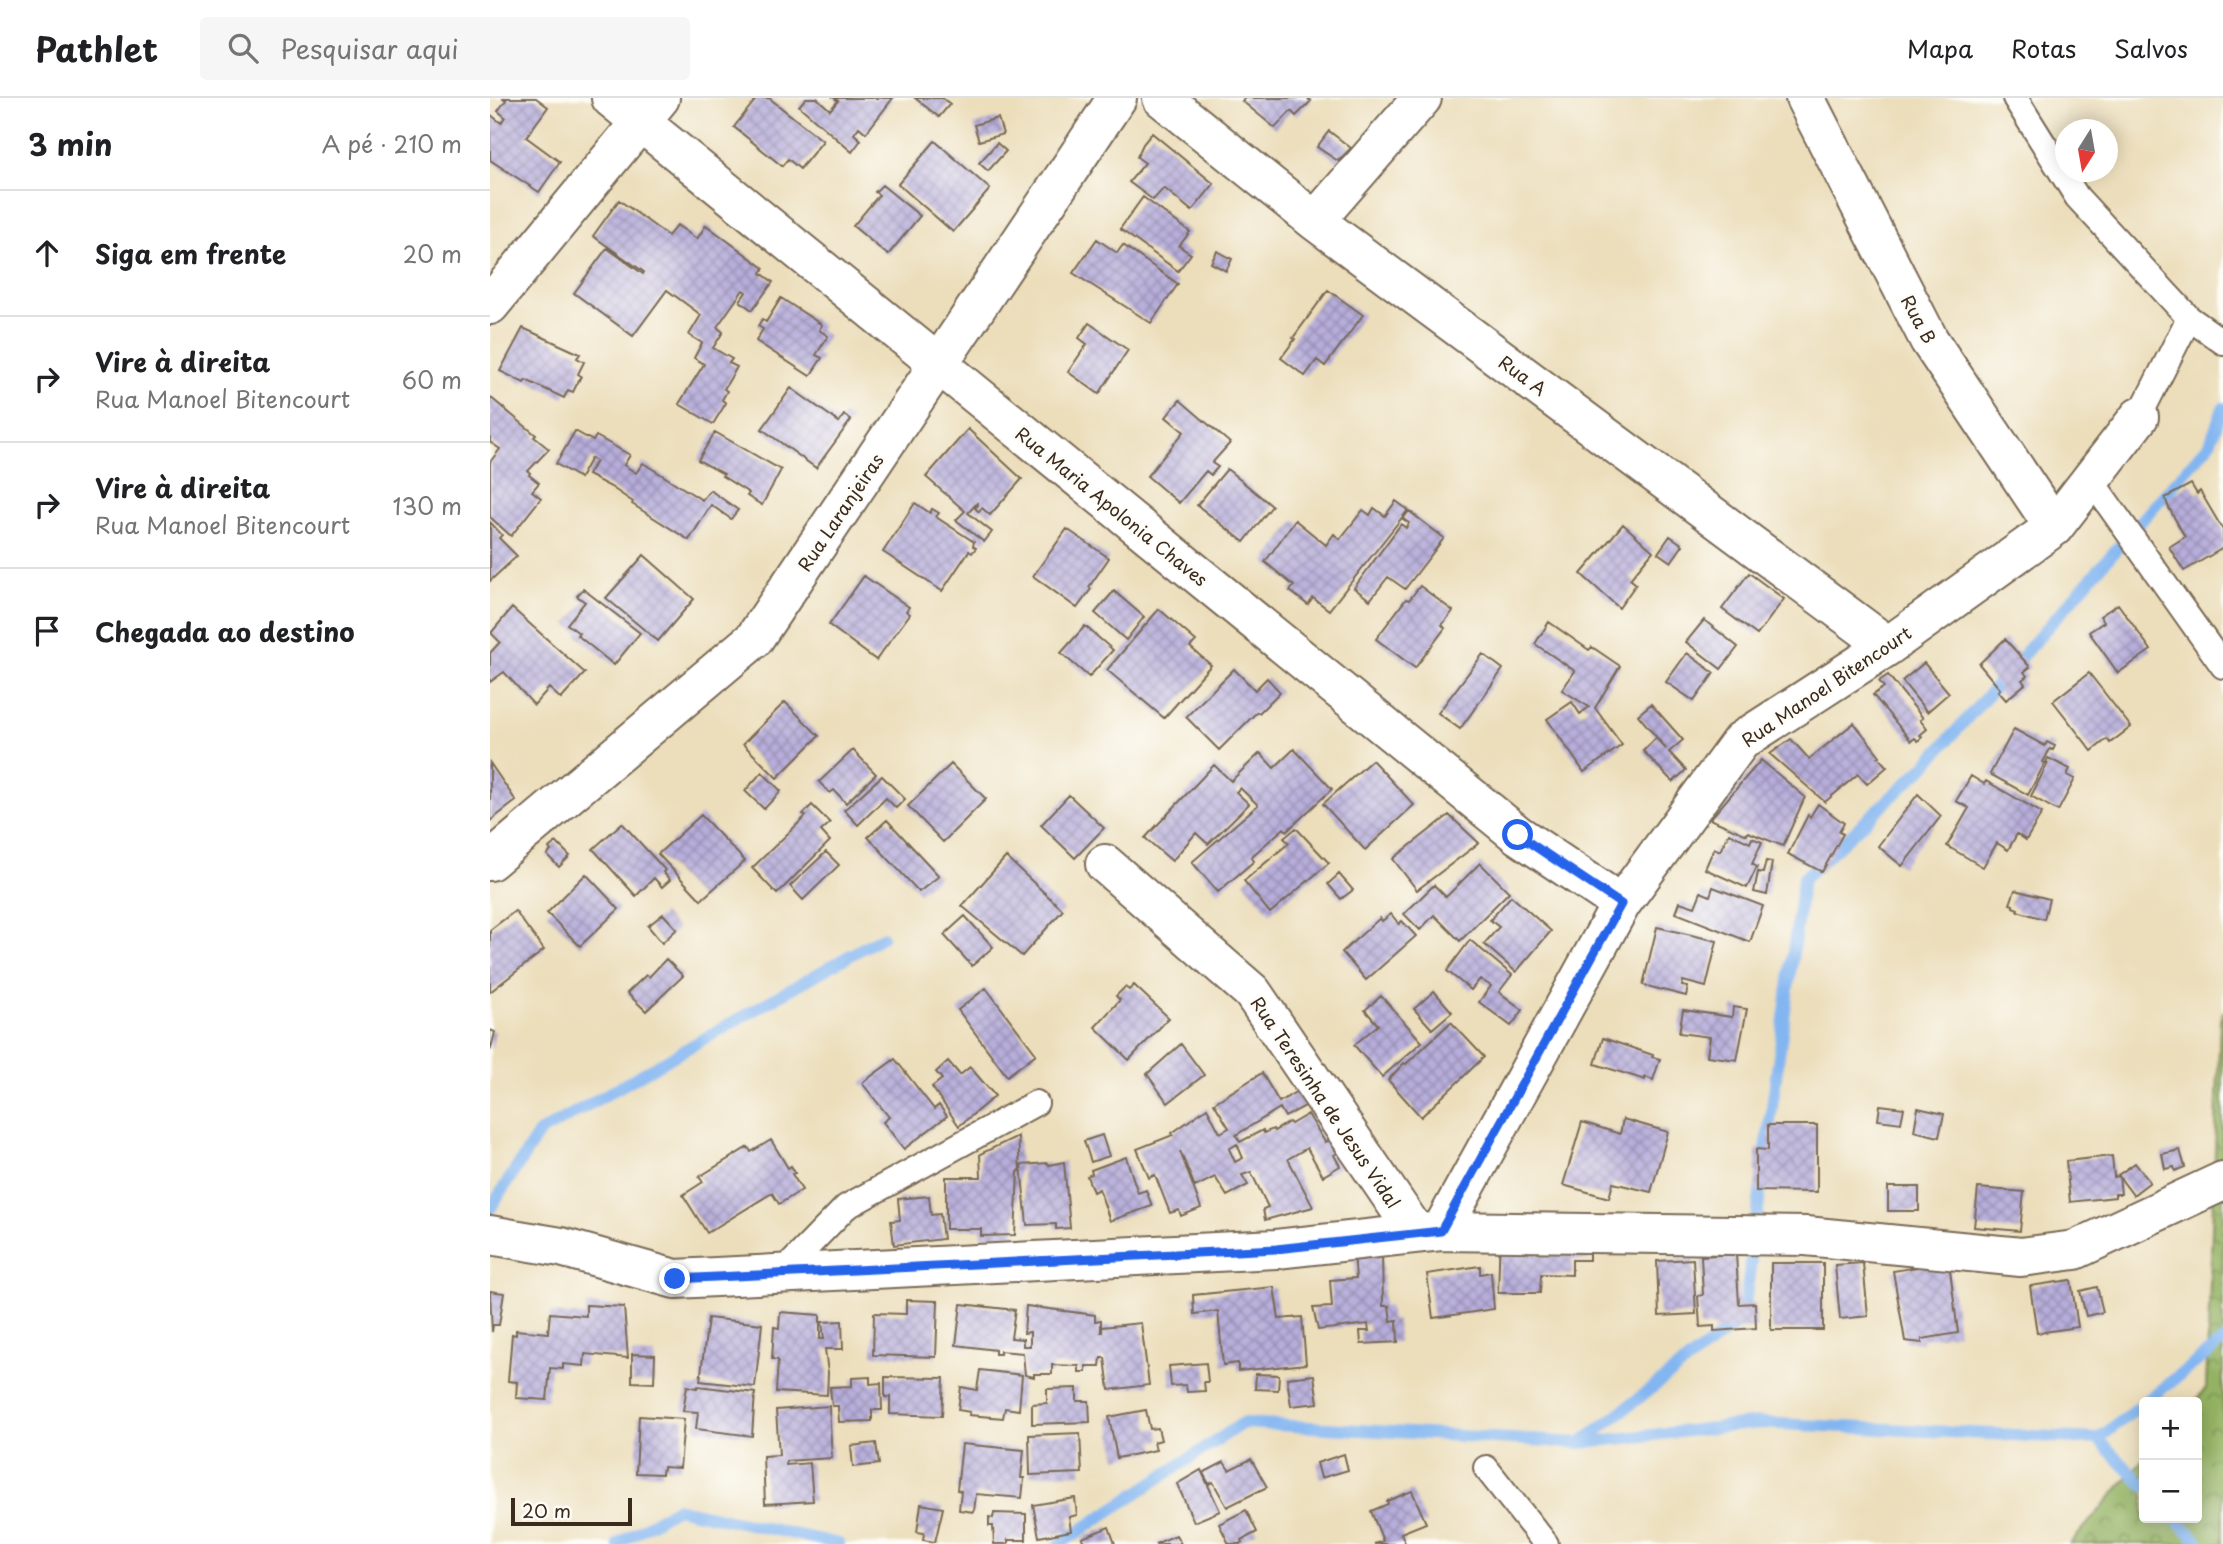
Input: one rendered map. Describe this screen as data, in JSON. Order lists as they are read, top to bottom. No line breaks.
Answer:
{"streets":{"street":["Rua B","Rua A","Rua Maria Apolonia Chaves","Rua Laranjeiras","Rua Manoel Bitencourt","Rua Teresinha de Jesus Vidal"]},"crossings":[["Rua B","Rua Manoel Bitencourt"],["Rua A","Rua Manoel Bitencourt"],["Rua Maria Apolonia Chaves","Rua Laranjeiras"],["Rua Maria Apolonia Chaves","Rua Manoel Bitencourt"],["Rua Manoel Bitencourt","Rua Teresinha de Jesus Vidal"]],"scale_bar":"20 m","north":"bottom","page":{"header":"Pathlet","search":"Pesquisar aqui","nav":["Mapa","Rotas","Salvos"],"heading":["3 min","A pé · 210 m"],"list":[["Siga em frente","20 m"],["Vire à direita","Rua Manoel Bitencourt","60 m"],["Vire à direita","Rua Manoel Bitencourt","130 m"],"Chegada ao destino"],"map_buttons":["+","−"],"scale":"20 m"}}
